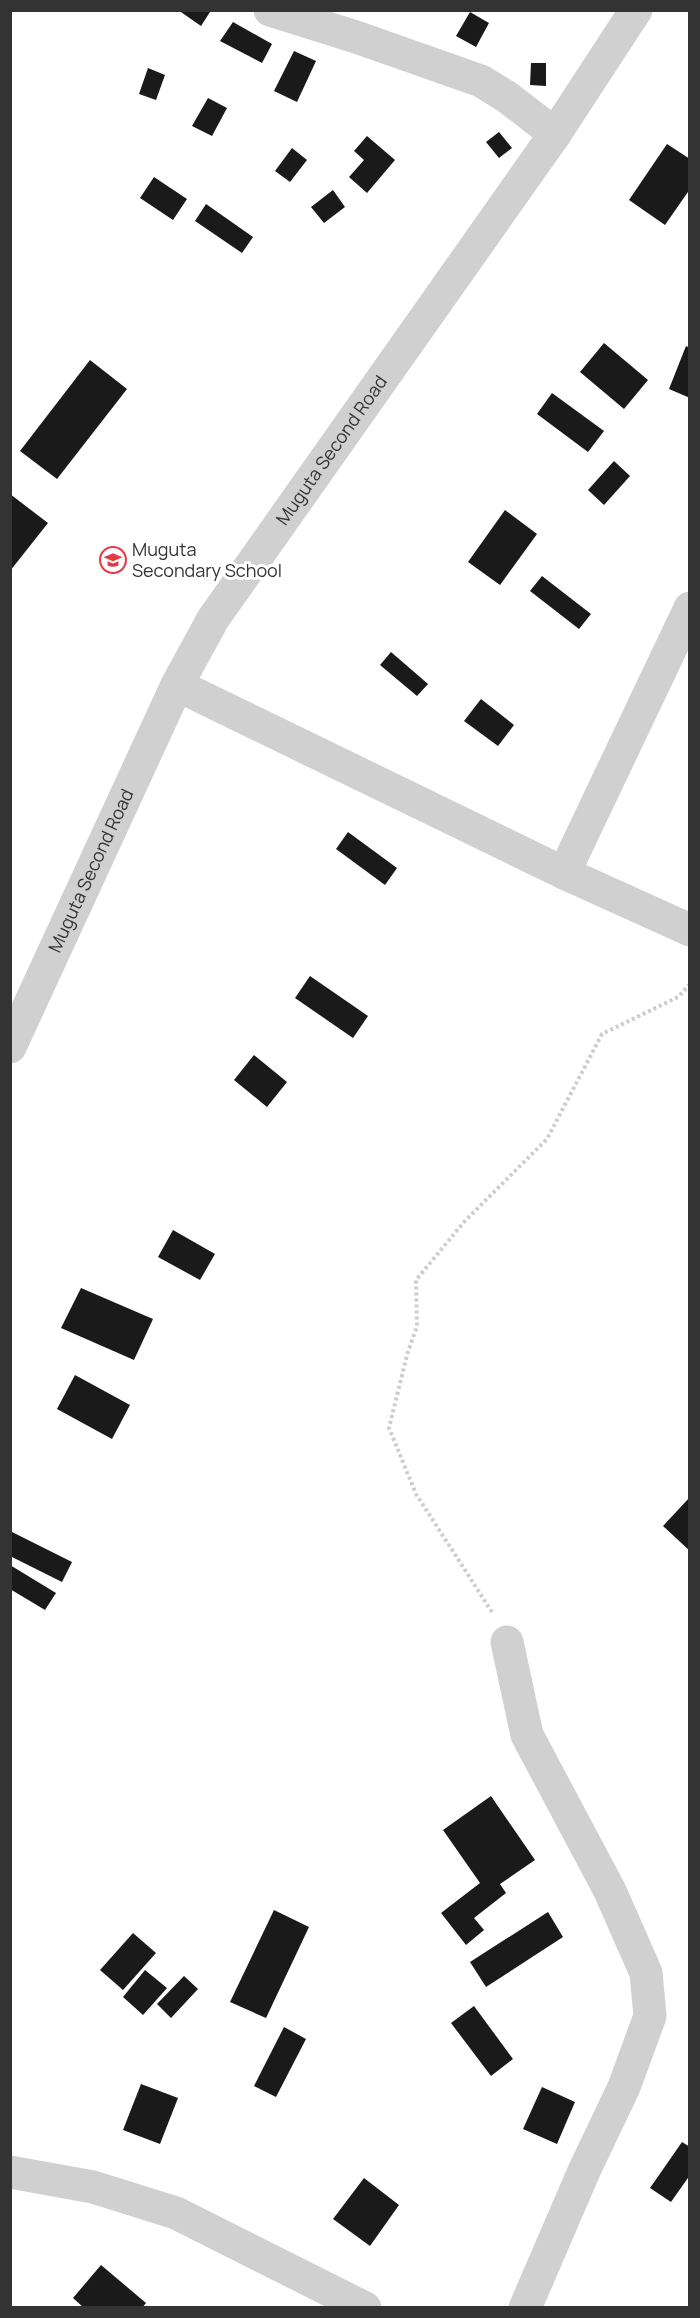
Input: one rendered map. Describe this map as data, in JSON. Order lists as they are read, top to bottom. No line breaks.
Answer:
{"streets":{"street":["Muguta Second Road"]},"places":{"school or university":["Muguta Secondary School"]}}
